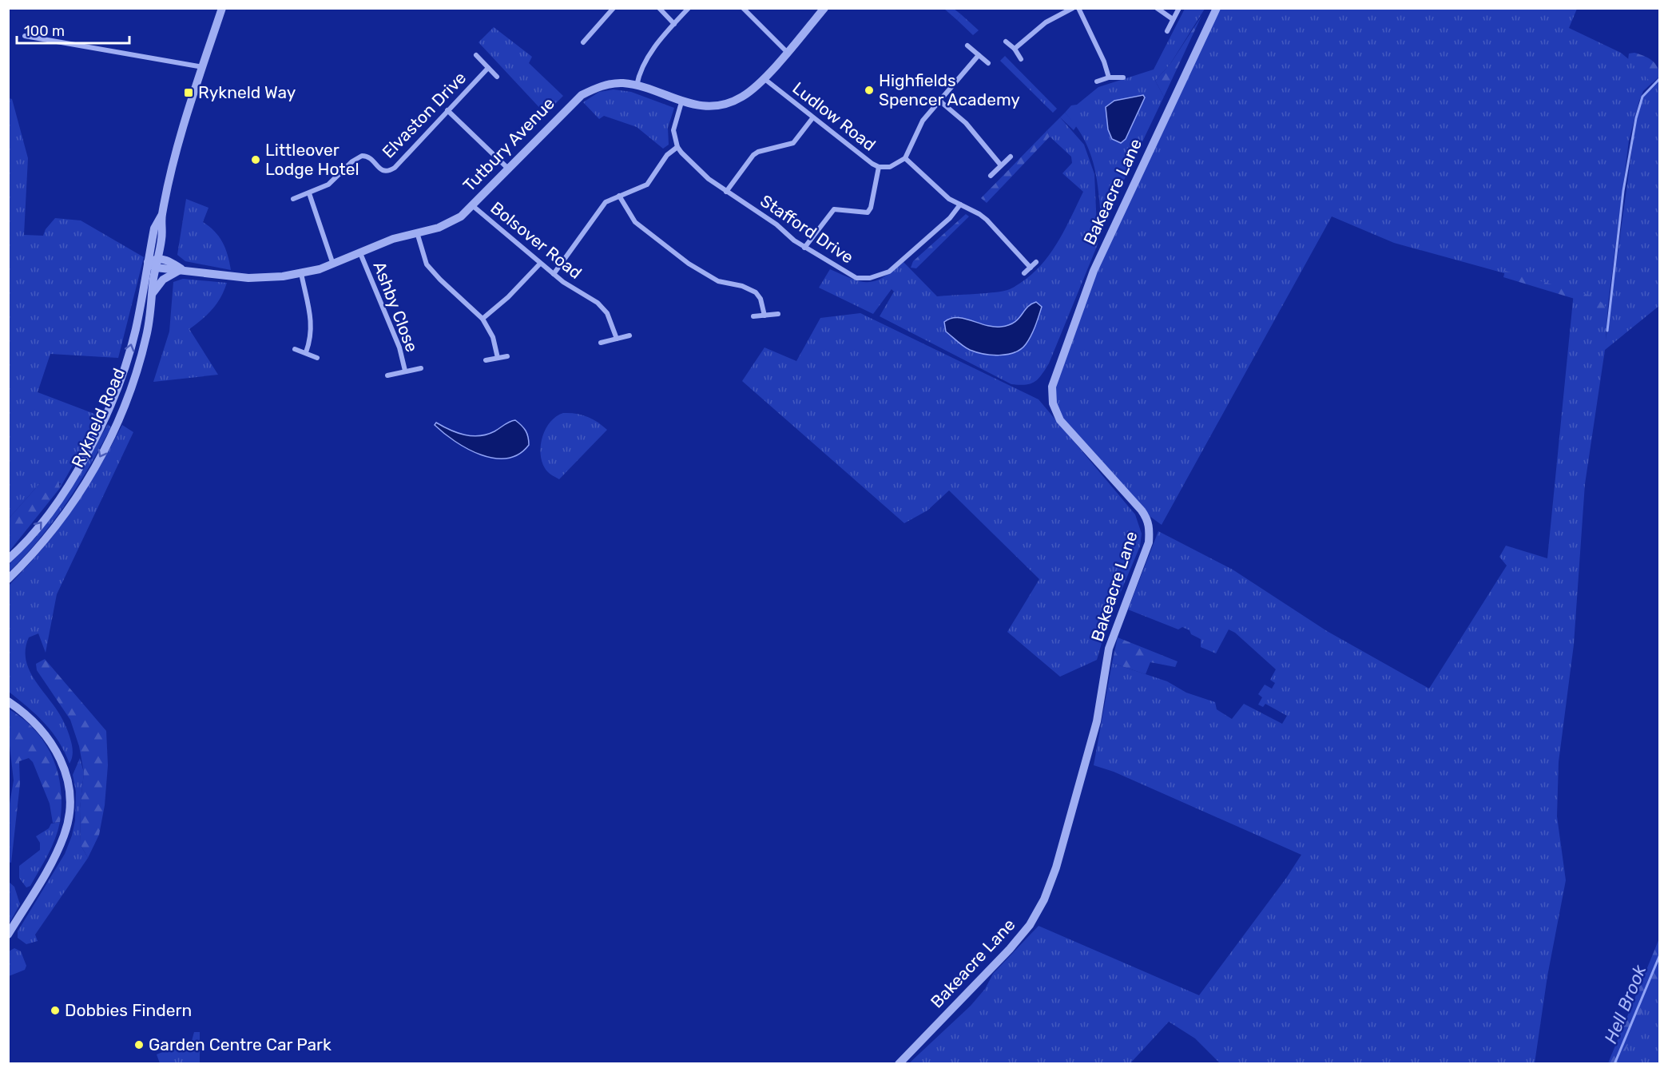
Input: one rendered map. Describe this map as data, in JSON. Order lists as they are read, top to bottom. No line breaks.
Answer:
{"streets":{"street":["Elvaston Drive","Ludlow Road","Tutbury Avenue","Bakeacre Lane","Stafford Drive","Bolsover Road","Ashby Close","Rykneld Road"]},"crossings":[["Ludlow Road","Tutbury Avenue"],["Tutbury Avenue","Bolsover Road"],["Tutbury Avenue","Ashby Close"],["Tutbury Avenue","Rykneld Road"]],"water":["Hell Brook"],"places":{"other":["Highfields Spencer Academy","Littleover Lodge Hotel","Dobbies Findern","Garden Centre Car Park"],"transit":["Rykneld Way"]},"scale_bar":"100 m"}
